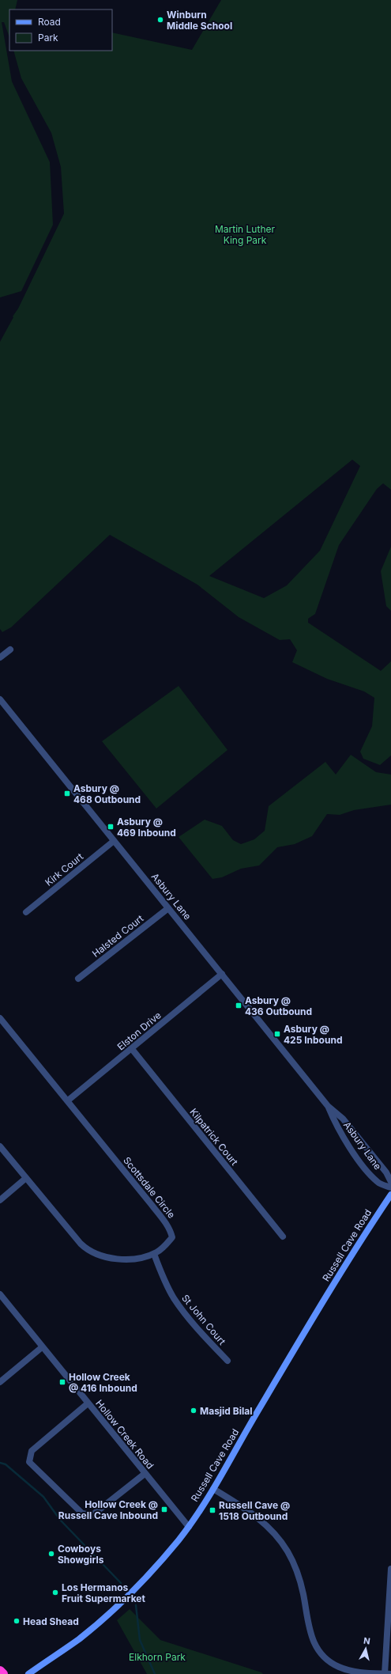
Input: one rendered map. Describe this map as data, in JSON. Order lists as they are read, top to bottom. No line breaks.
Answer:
{"streets":{"main road":["Russell Cave Road"],"street":["Kirk Court","Asbury Lane","Halsted Court","Elston Drive","Kilpatrick Court","Scottsdale Circle","St John Court","Hollow Creek Road"]},"crossings":[["Kirk Court","Asbury Lane"],["Asbury Lane","Halsted Court"],["Asbury Lane","Elston Drive"],["Elston Drive","Kilpatrick Court"],["Elston Drive","Scottsdale Circle"],["Scottsdale Circle","St John Court"],["Russell Cave Road","Hollow Creek Road"]],"parks":["Martin Luther King Park","Elkhorn Park"],"places":{"other":["Winburn Middle School","Masjid Bilal","Cowboys Showgirls","Los Hermanos Fruit Supermarket","Head Shead"],"transit":["Asbury @ 468 Outbound","Asbury @ 469 Inbound","Asbury @ 436 Outbound","Asbury @ 425 Inbound","Hollow Creek @ 416 Inbound","Hollow Creek @ Russell Cave Inbound","Russell Cave @ 1518 Outbound"]},"legend":["Road","Park"],"north":"top"}
